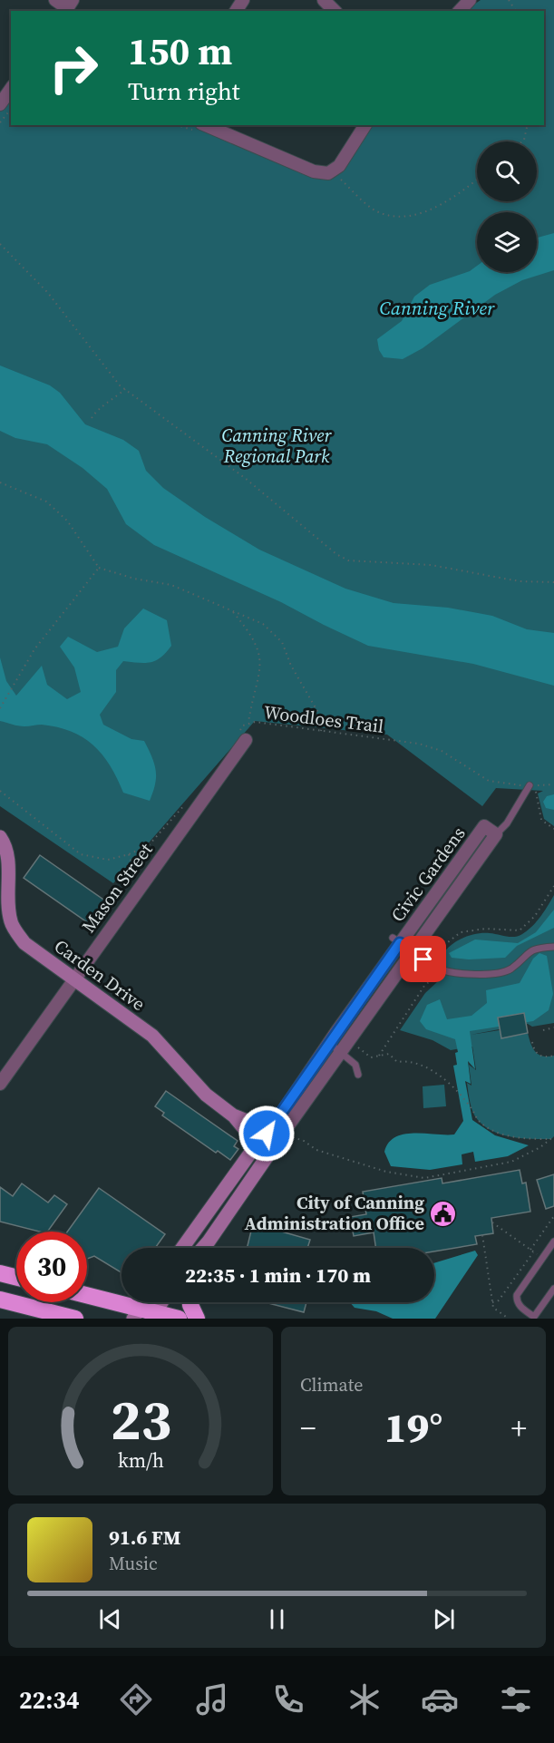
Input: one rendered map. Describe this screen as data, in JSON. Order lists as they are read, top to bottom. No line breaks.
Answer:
{"streets":{"street":["Civic Gardens","Mason Street","Carden Drive"],"path":["Woodloes Trail"]},"crossings":[["Woodloes Trail","Mason Street"],["Civic Gardens","Carden Drive"],["Mason Street","Carden Drive"]],"water":["Canning River"],"parks":["Canning River Regional Park"],"places":{"public building":["City of Canning Administration Office"]},"page":{"turn":["150 m","Turn right"],"limit":"30","trip":"22:35 · 1 min · 170 m","tile":"Climate","heat":["−","19°","+"],"song":["91.6 FM","Music"],"tabs":"22:34","gauge":["23","km/h"]}}
